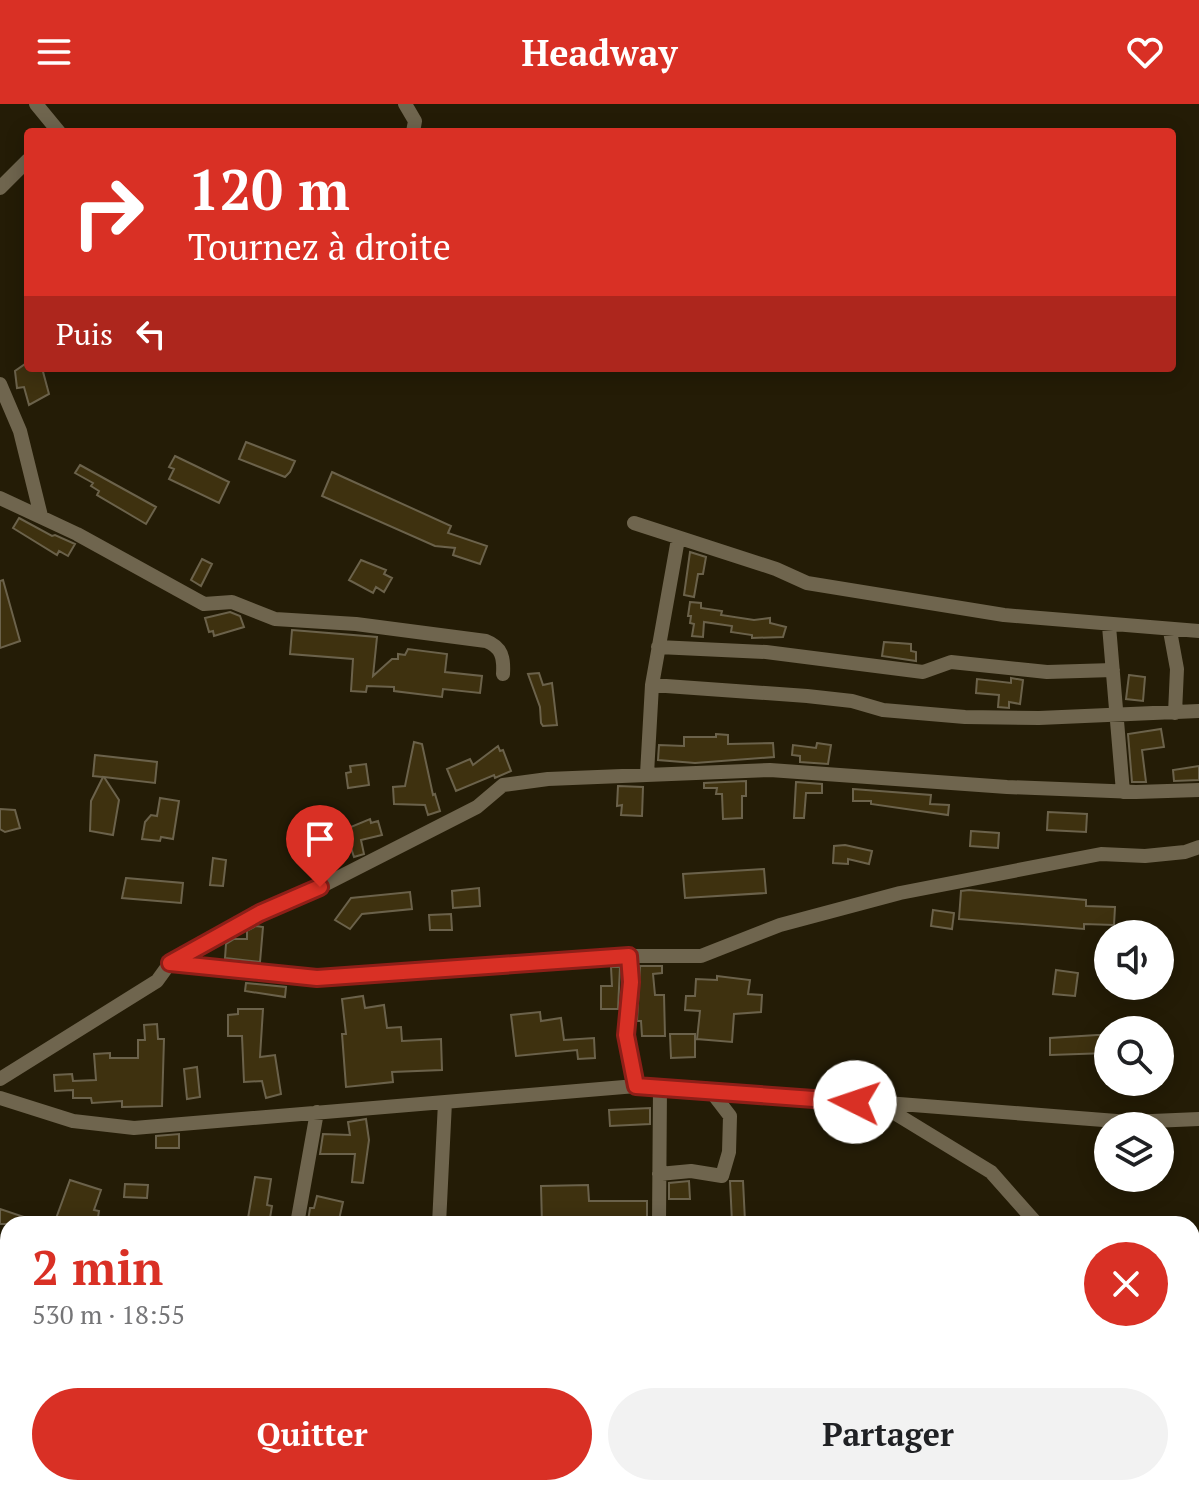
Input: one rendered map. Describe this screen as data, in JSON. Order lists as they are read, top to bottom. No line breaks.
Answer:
{"page":{"header":"Headway","turn":["120 m","Tournez à droite"],"then":"Puis","heading":["2 min","530 m · 18:55"],"buttons":["Quitter","Partager"]}}
